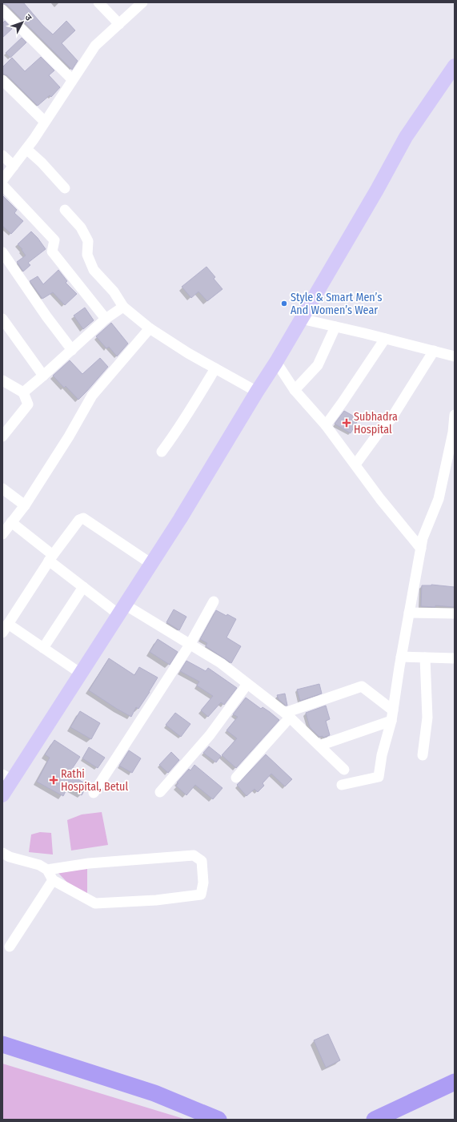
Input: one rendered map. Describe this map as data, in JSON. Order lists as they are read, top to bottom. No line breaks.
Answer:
{"places":{"other":["Style & Smart Men’s And Women’s Wear"],"health":["Subhadra Hospital","Rathi Hospital, Betul"]},"north":"top right"}
